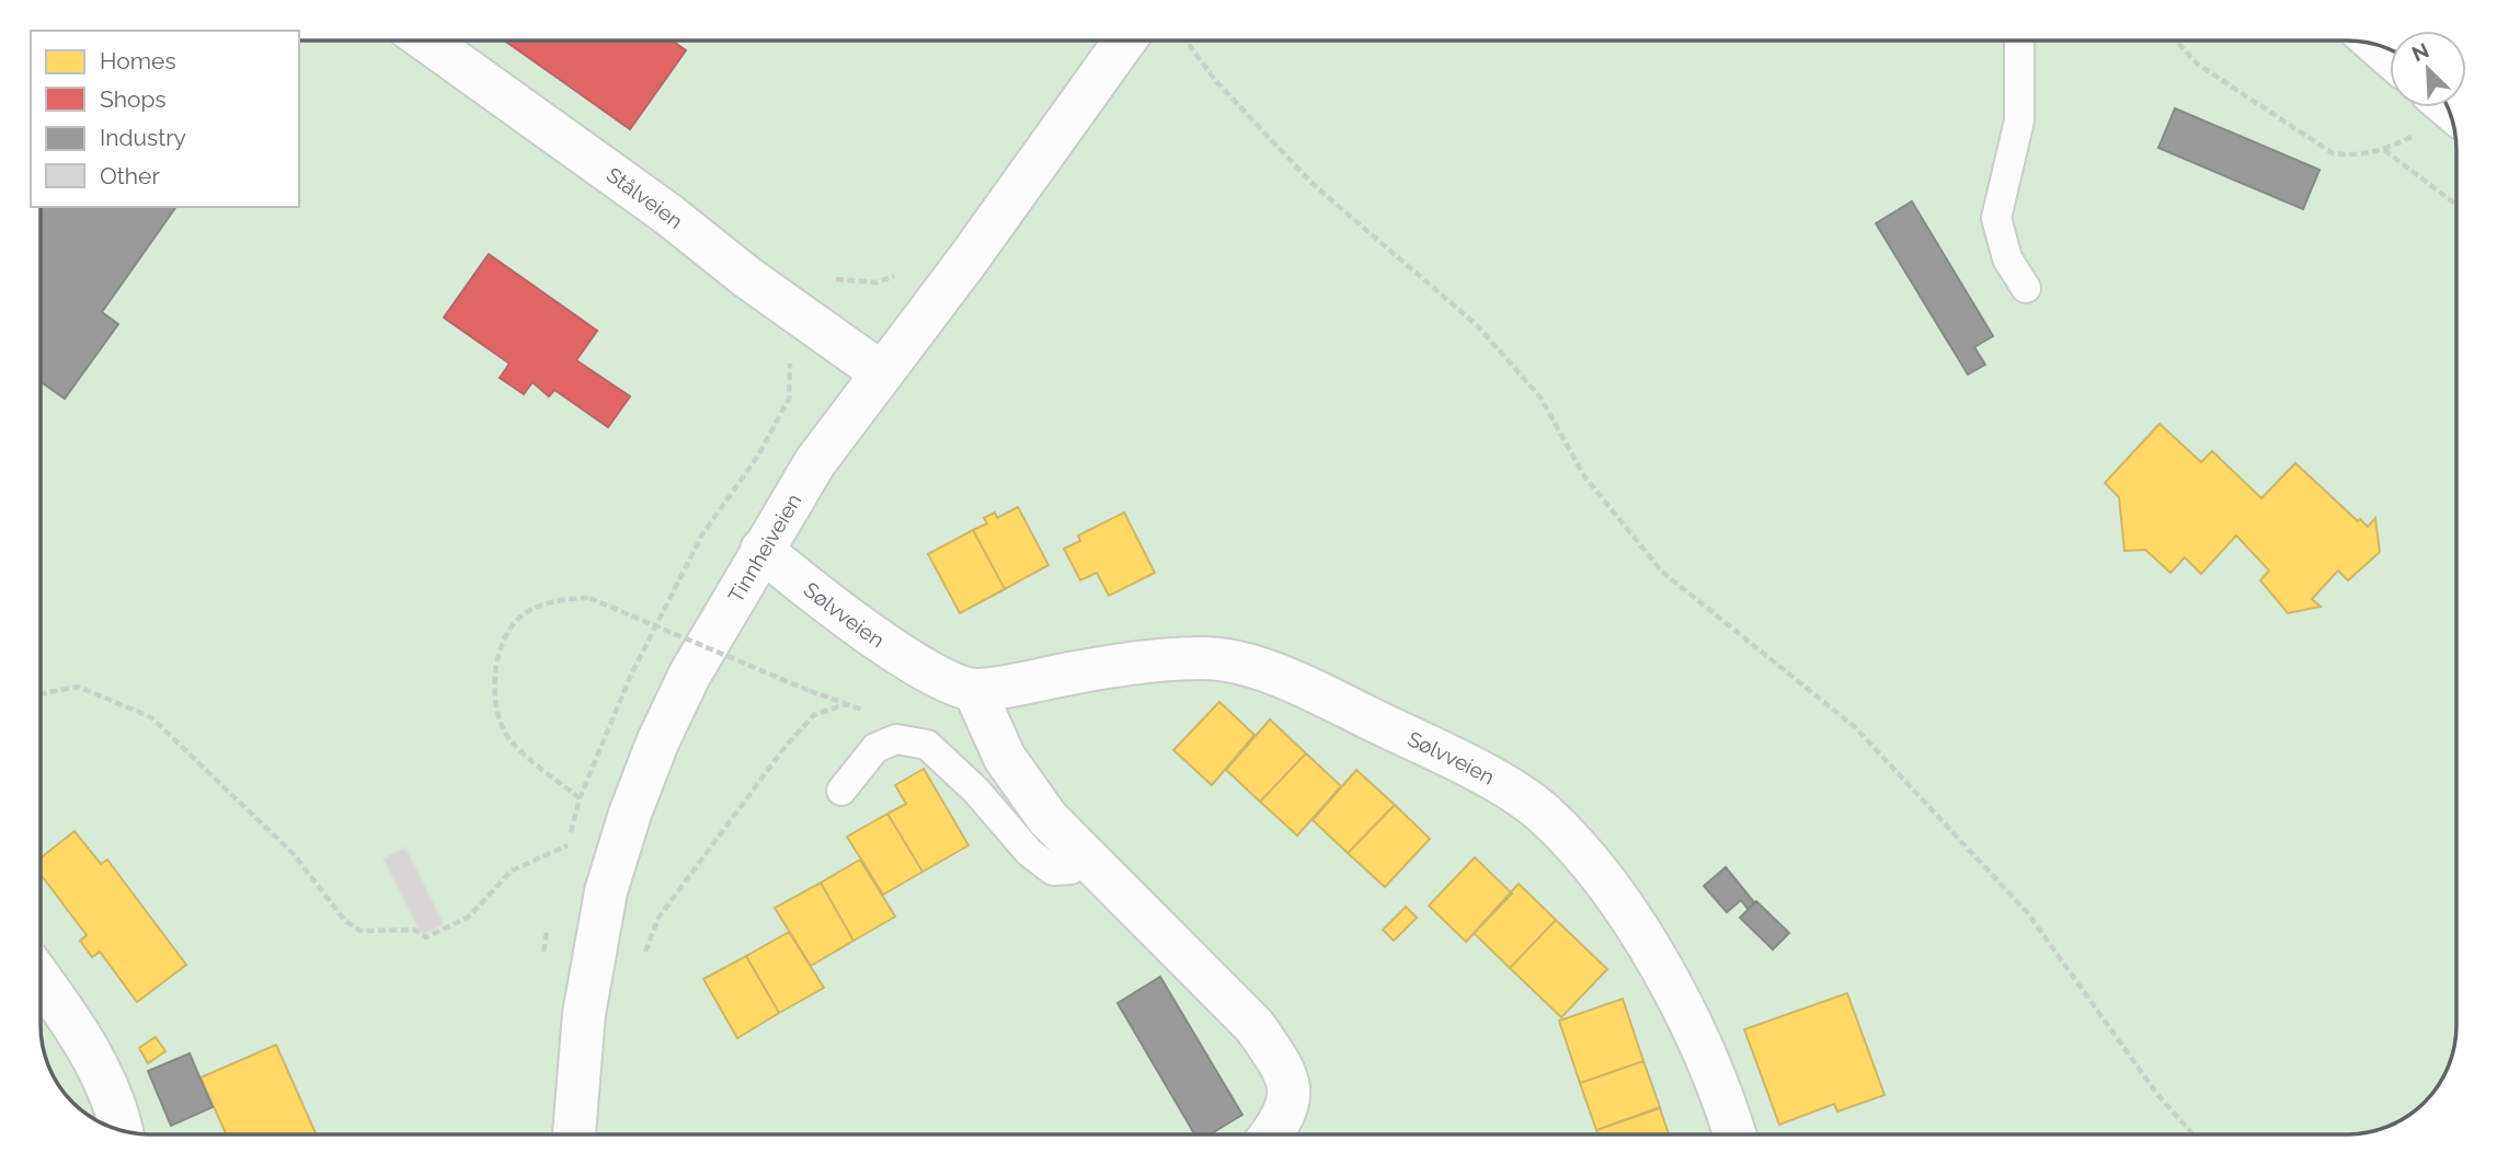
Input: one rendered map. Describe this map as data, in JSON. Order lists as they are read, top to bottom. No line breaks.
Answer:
{"streets":{"street":["Stålveien","Tinnheiveien","Sølvveien"]},"crossings":[["Stålveien","Tinnheiveien"],["Tinnheiveien","Sølvveien"]],"legend":["Homes","Shops","Industry","Other"],"north":"top left"}
